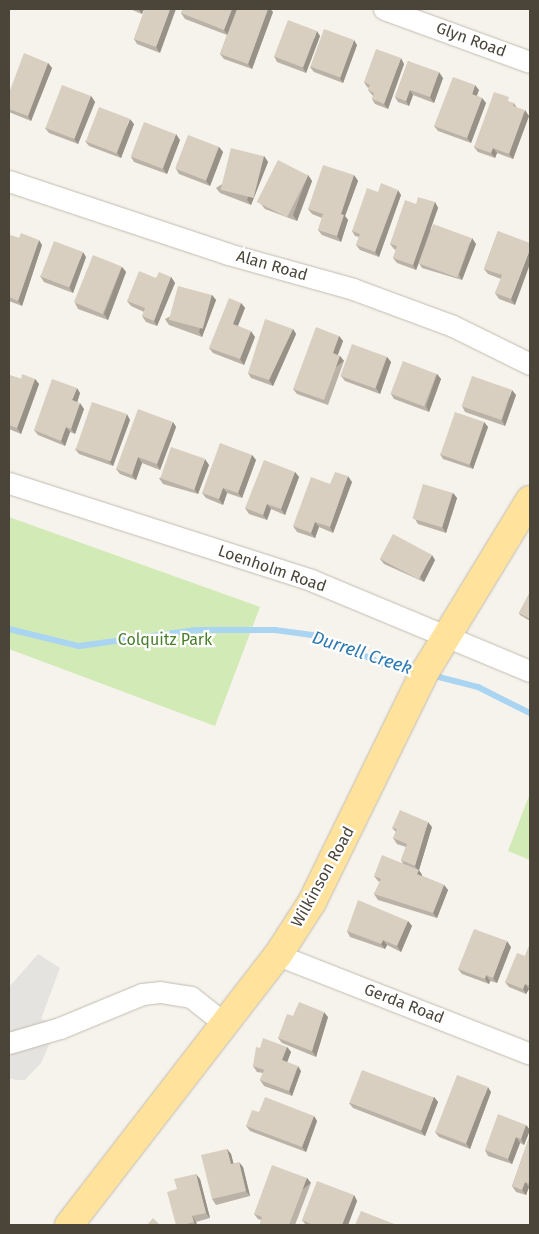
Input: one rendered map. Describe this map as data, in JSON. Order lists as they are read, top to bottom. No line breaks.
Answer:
{"streets":{"main road":["Wilkinson Road"],"street":["Glyn Road","Alan Road","Loenholm Road","Gerda Road"]},"crossings":[["Loenholm Road","Wilkinson Road"],["Wilkinson Road","Gerda Road"]],"water":["Durrell Creek"],"parks":["Colquitz Park"]}
